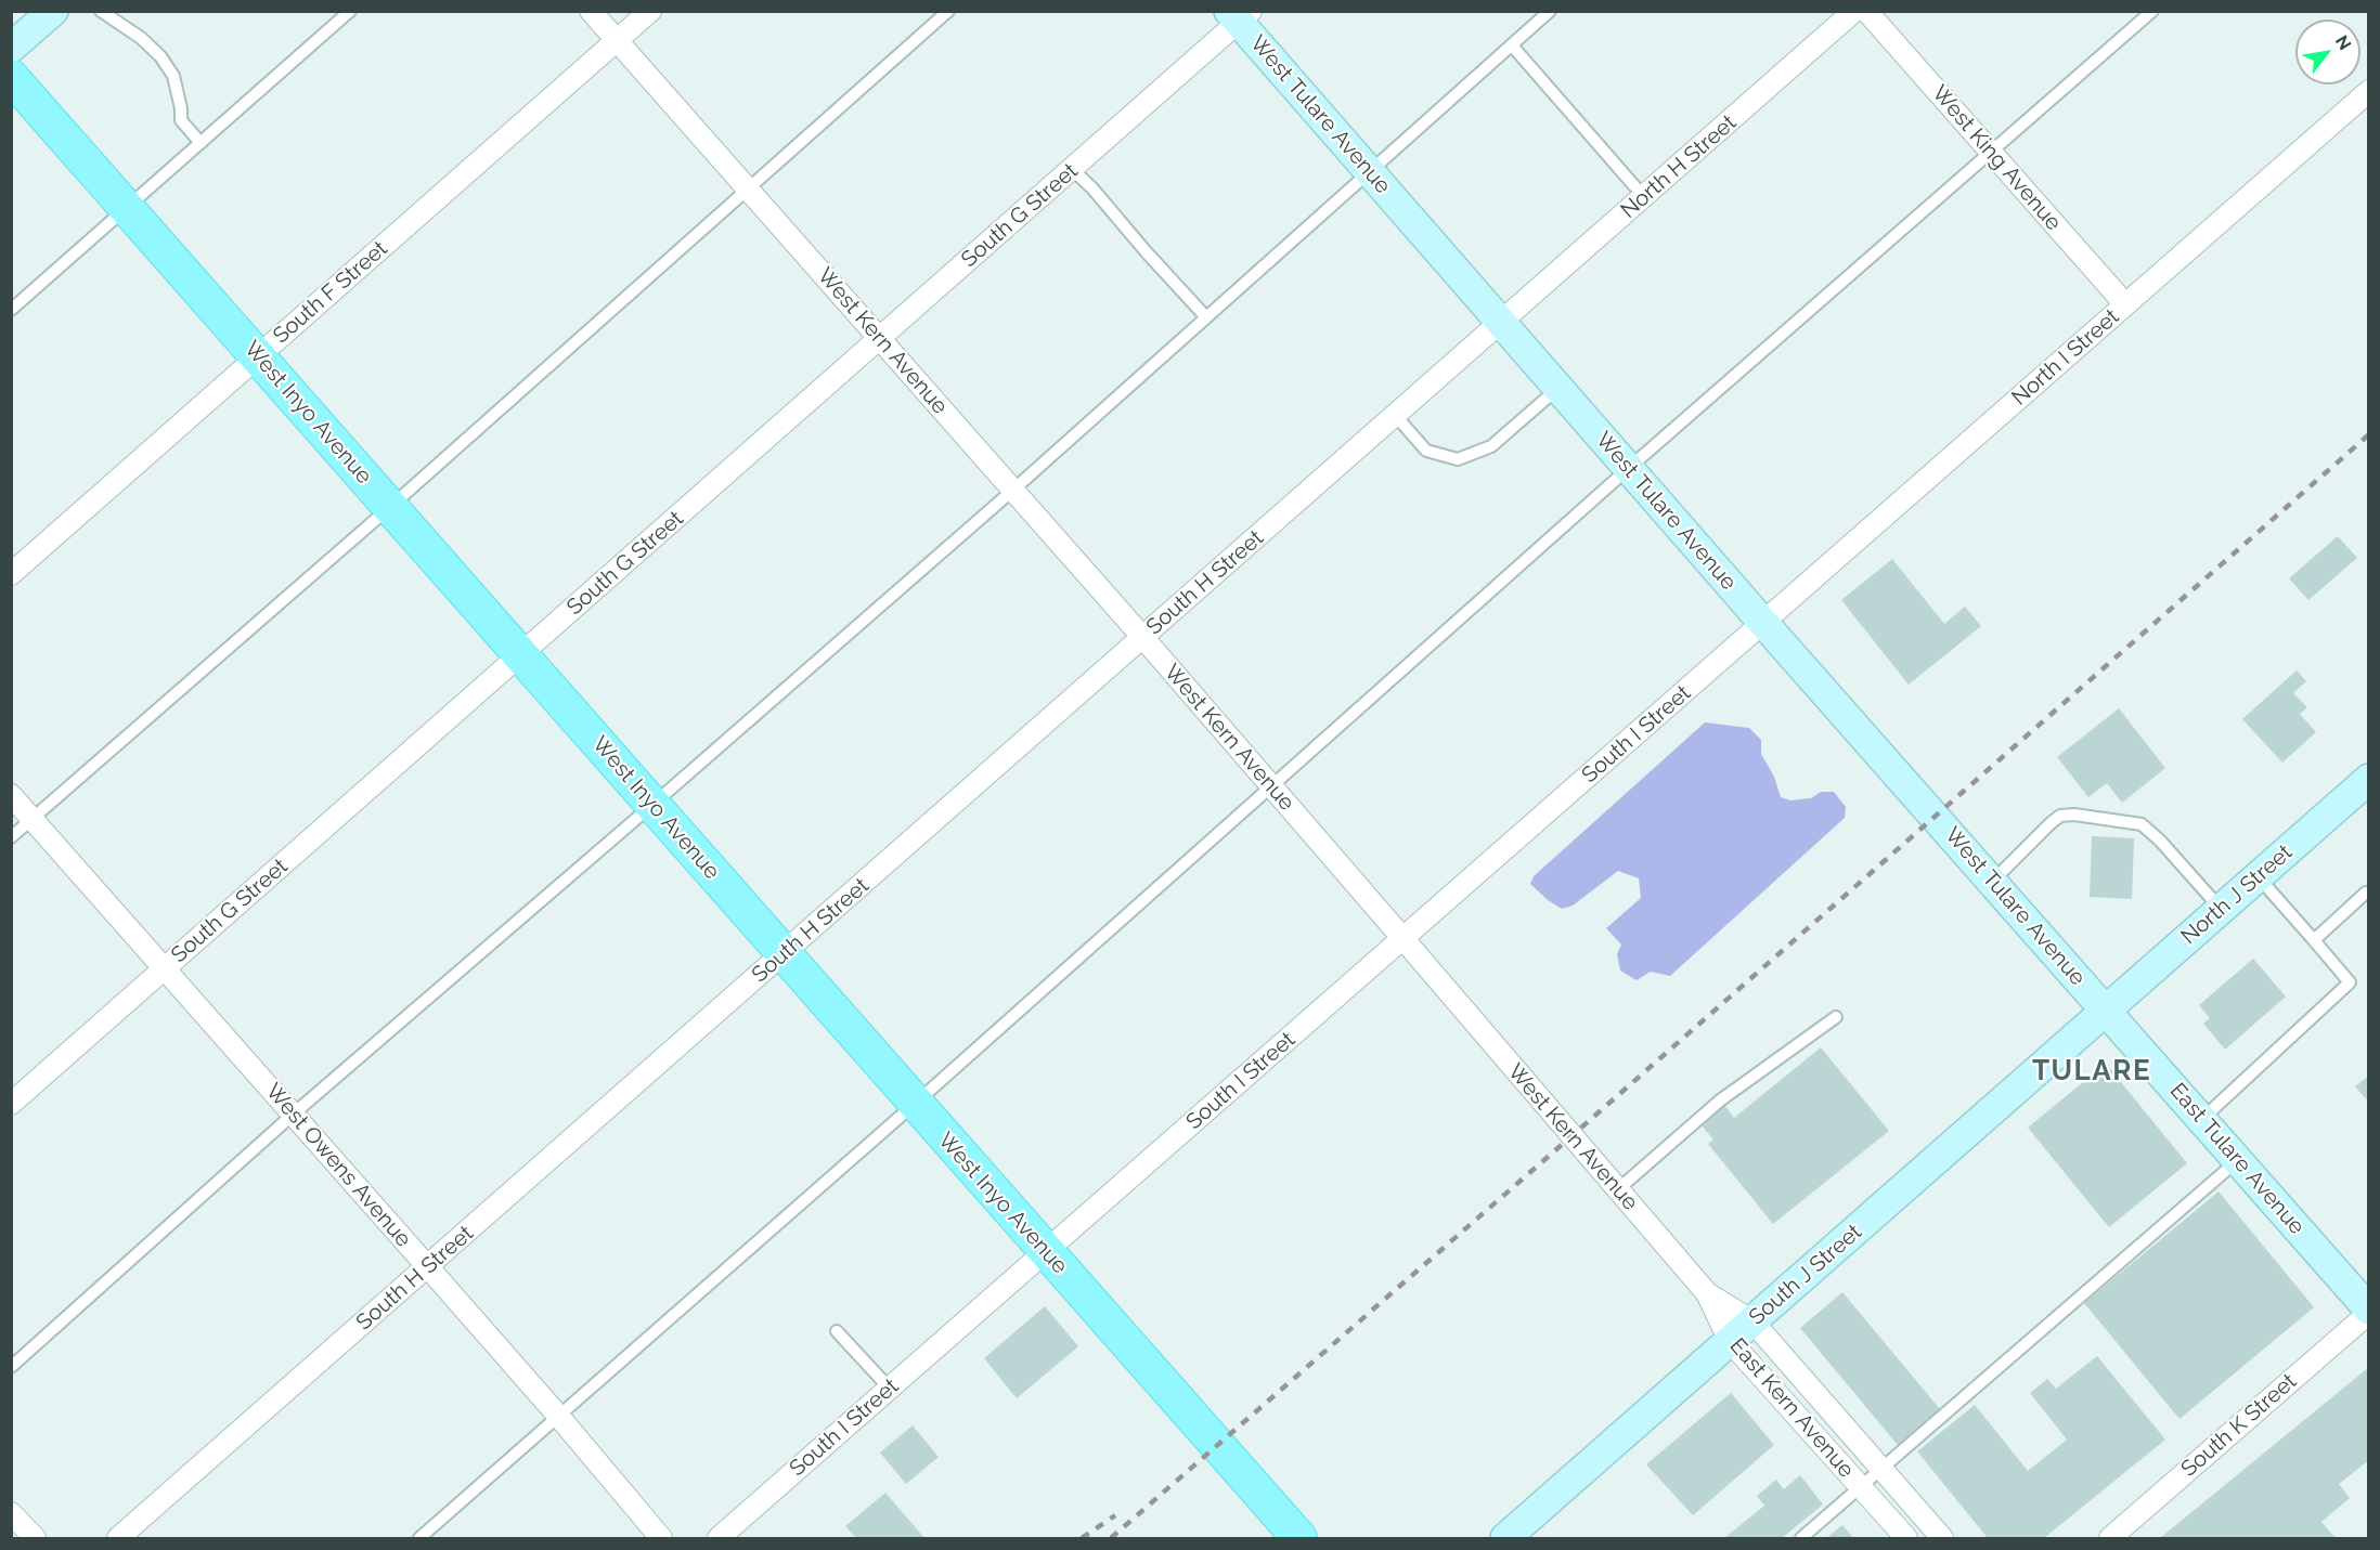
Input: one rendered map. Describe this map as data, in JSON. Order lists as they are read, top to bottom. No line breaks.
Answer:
{"streets":{"main road":["West Tulare Avenue","West Inyo Avenue","North J Street","East Tulare Avenue","South J Street"],"street":["West King Avenue","North H Street","South G Street","South F Street","West Kern Avenue","North I Street","South H Street","South I Street","West Owens Avenue","East Kern Avenue","South K Street"]},"crossings":[["West Tulare Avenue","North H Street"],["West Tulare Avenue","South G Street"],["West Tulare Avenue","North I Street"],["West Tulare Avenue","South H Street"],["West Tulare Avenue","South I Street"],["West Tulare Avenue","North J Street"],["West Tulare Avenue","East Tulare Avenue"],["West Tulare Avenue","South J Street"],["West King Avenue","North I Street"],["North H Street","South H Street"],["South G Street","West Kern Avenue"],["South G Street","West Inyo Avenue"],["South G Street","West Owens Avenue"],["South F Street","West Kern Avenue"],["South F Street","West Inyo Avenue"],["West Kern Avenue","South H Street"],["West Kern Avenue","South I Street"],["West Kern Avenue","East Kern Avenue"],["North I Street","South I Street"],["West Inyo Avenue","South H Street"],["West Inyo Avenue","South I Street"],["South H Street","West Owens Avenue"],["North J Street","East Tulare Avenue"],["North J Street","South J Street"],["East Tulare Avenue","South J Street"],["East Tulare Avenue","South K Street"],["South J Street","East Kern Avenue"]],"districts":["TULARE"],"north":"top right"}
